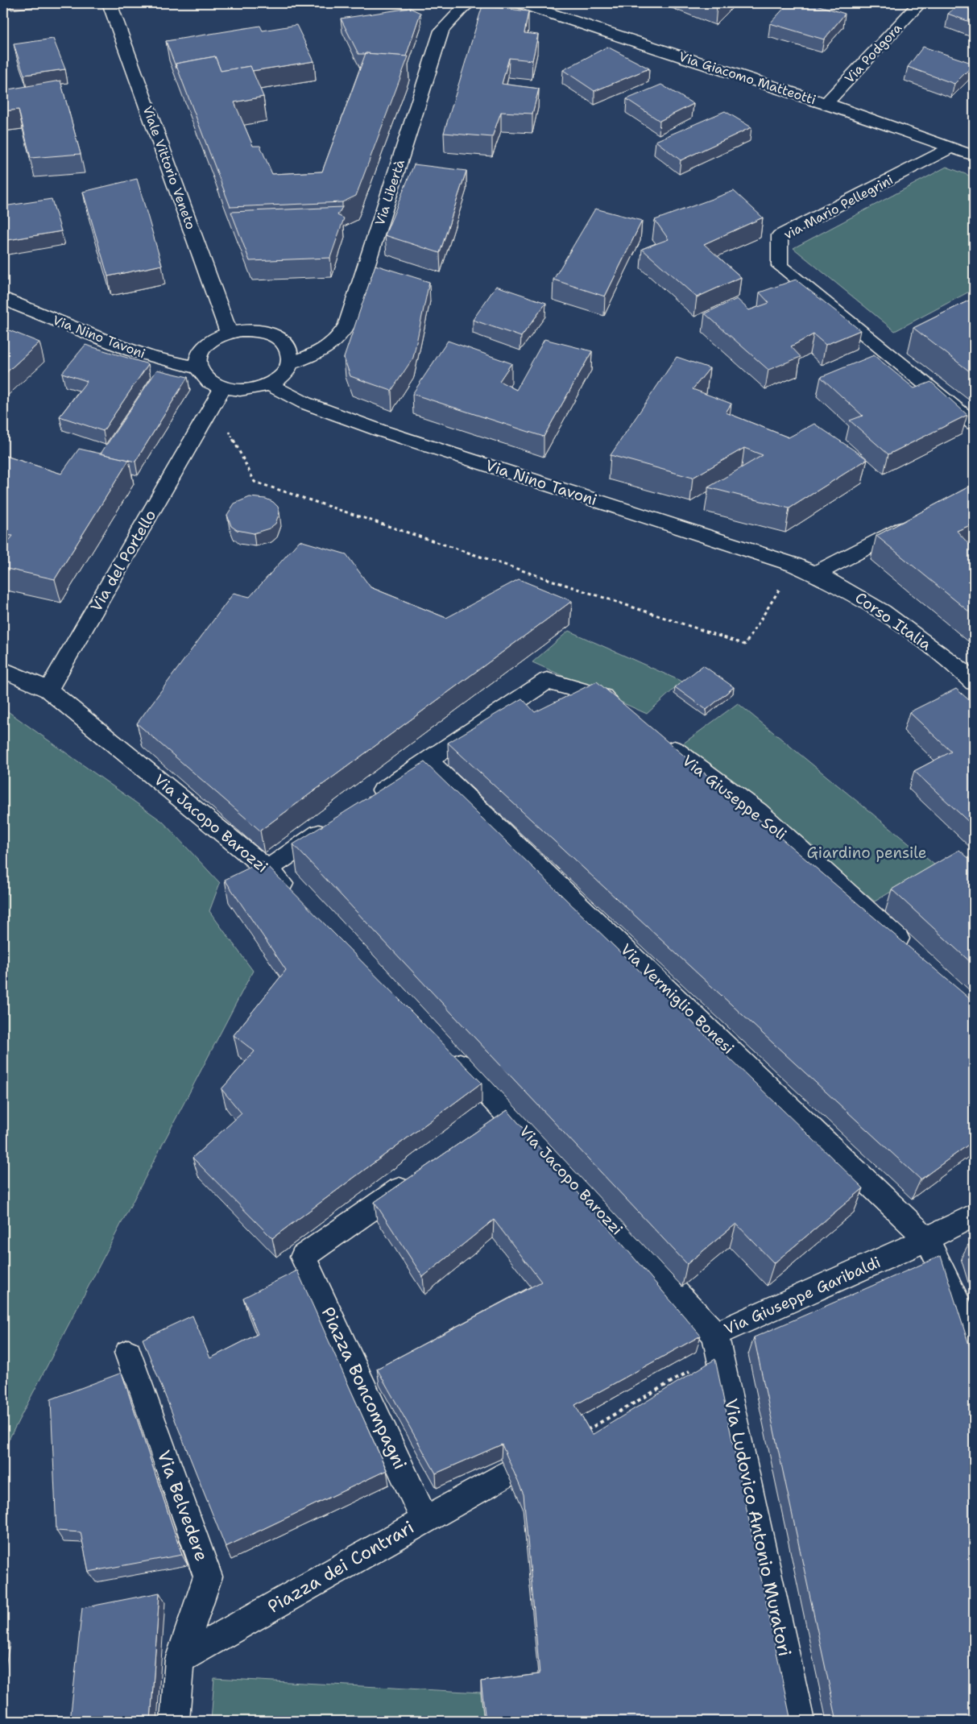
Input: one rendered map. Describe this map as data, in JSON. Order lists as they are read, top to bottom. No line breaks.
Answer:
{"streets":{"street":["Via Podgora","Via Giacomo Matteotti","Viale Vittorio Veneto","Via Libertà","via Mario Pellegrini","Via Nino Tavoni","Via del Portello","Corso Italia","Via Giuseppe Soli","Via Jacopo Barozzi","Via Vermiglio Bonesi","Via Giuseppe Garibaldi","Piazza Boncompagni","Via Belvedere","Via Ludovico Antonio Muratori","Piazza dei Contrari"]},"crossings":[["Via Podgora","Via Giacomo Matteotti"],["Via Giacomo Matteotti","via Mario Pellegrini"],["Viale Vittorio Veneto","Via Libertà"],["Viale Vittorio Veneto","Via Nino Tavoni"],["Viale Vittorio Veneto","Via del Portello"],["Via Libertà","Via Nino Tavoni"],["Via Libertà","Via del Portello"],["Via Nino Tavoni","Via del Portello"],["Via Nino Tavoni","Corso Italia"],["Via del Portello","Via Jacopo Barozzi"],["Via Jacopo Barozzi","Via Giuseppe Garibaldi"],["Via Jacopo Barozzi","Via Ludovico Antonio Muratori"],["Via Vermiglio Bonesi","Via Giuseppe Garibaldi"],["Via Giuseppe Garibaldi","Via Ludovico Antonio Muratori"],["Piazza Boncompagni","Piazza dei Contrari"],["Via Belvedere","Piazza dei Contrari"]],"parks":["Giardino pensile"]}
